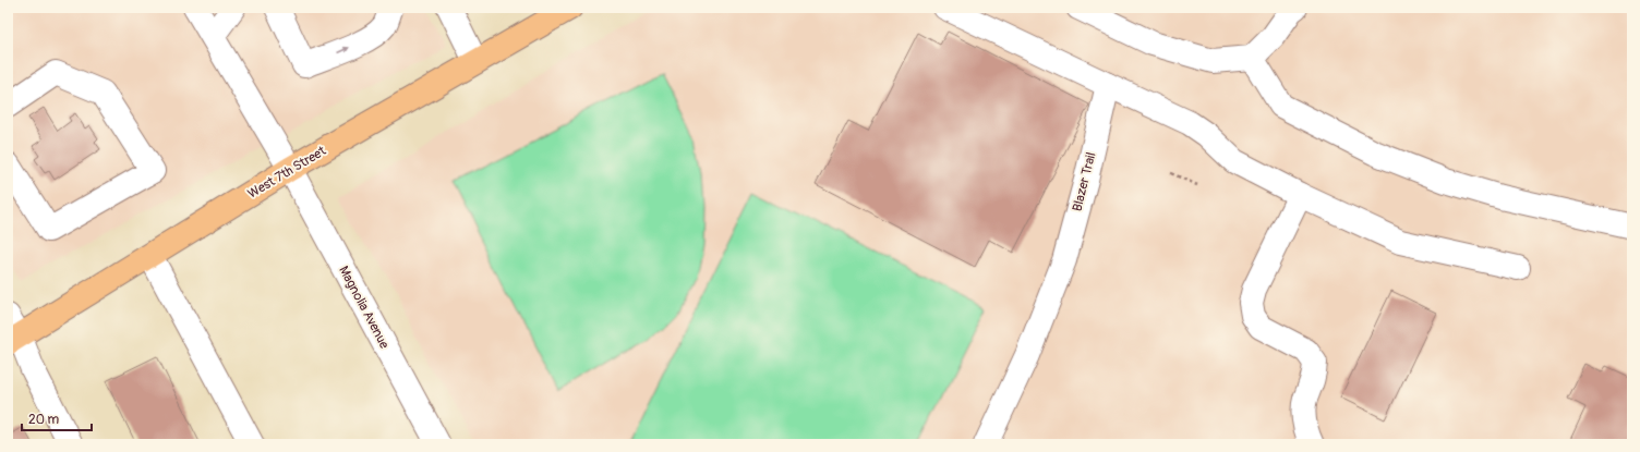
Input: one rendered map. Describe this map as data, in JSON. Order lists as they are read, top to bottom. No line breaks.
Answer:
{"streets":{"main road":["West 7th Street"],"street":["Blazer Trail","Magnolia Avenue"]},"crossings":[["West 7th Street","Magnolia Avenue"]],"scale_bar":"20 m"}
